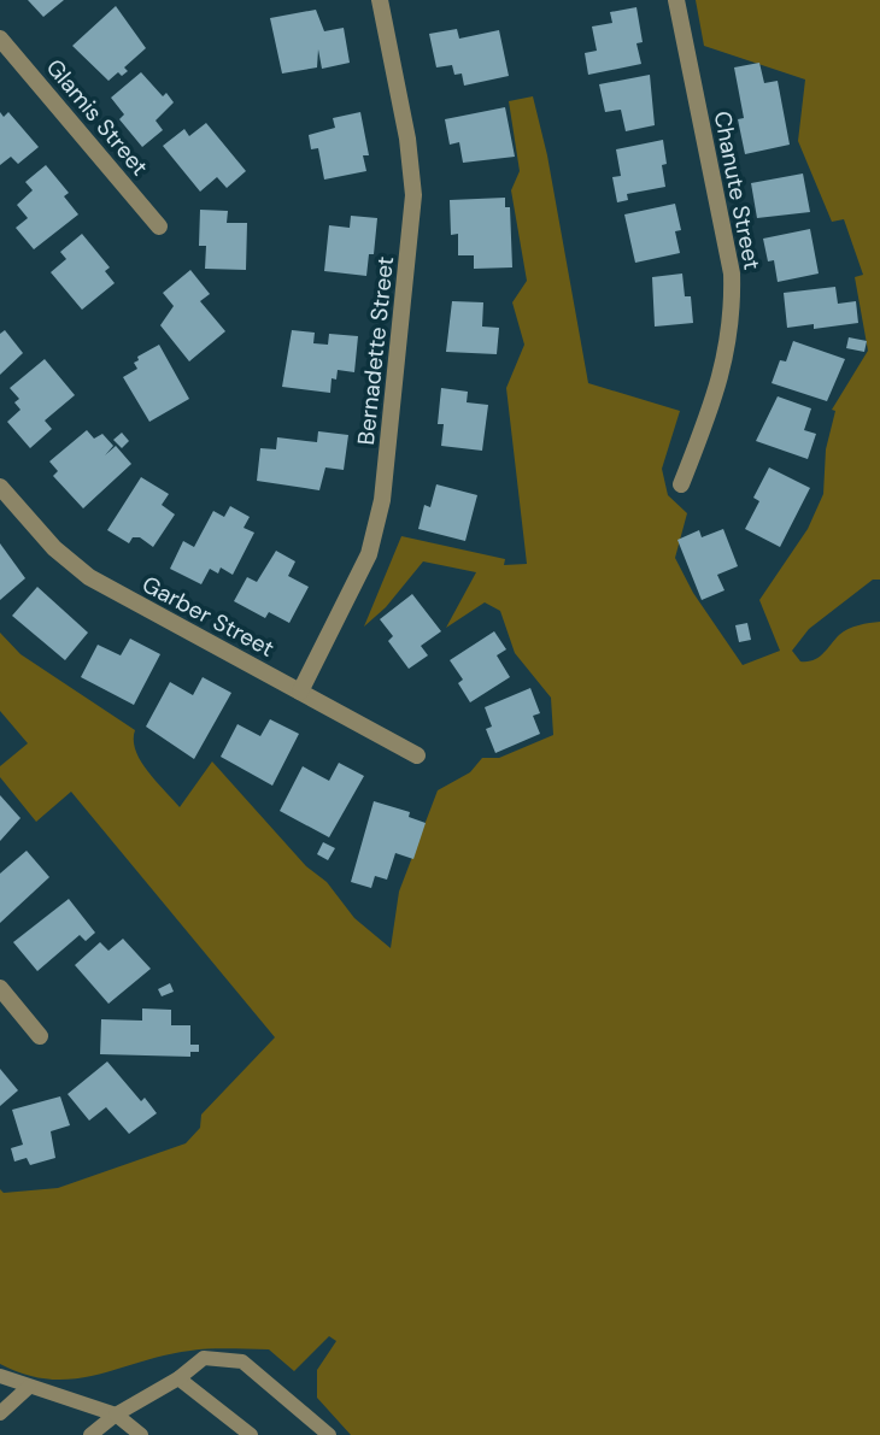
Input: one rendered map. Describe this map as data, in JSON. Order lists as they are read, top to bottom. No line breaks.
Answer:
{"streets":{"street":["Glamis Street","Chanute Street","Bernadette Street","Garber Street"]},"crossings":[["Bernadette Street","Garber Street"]]}
